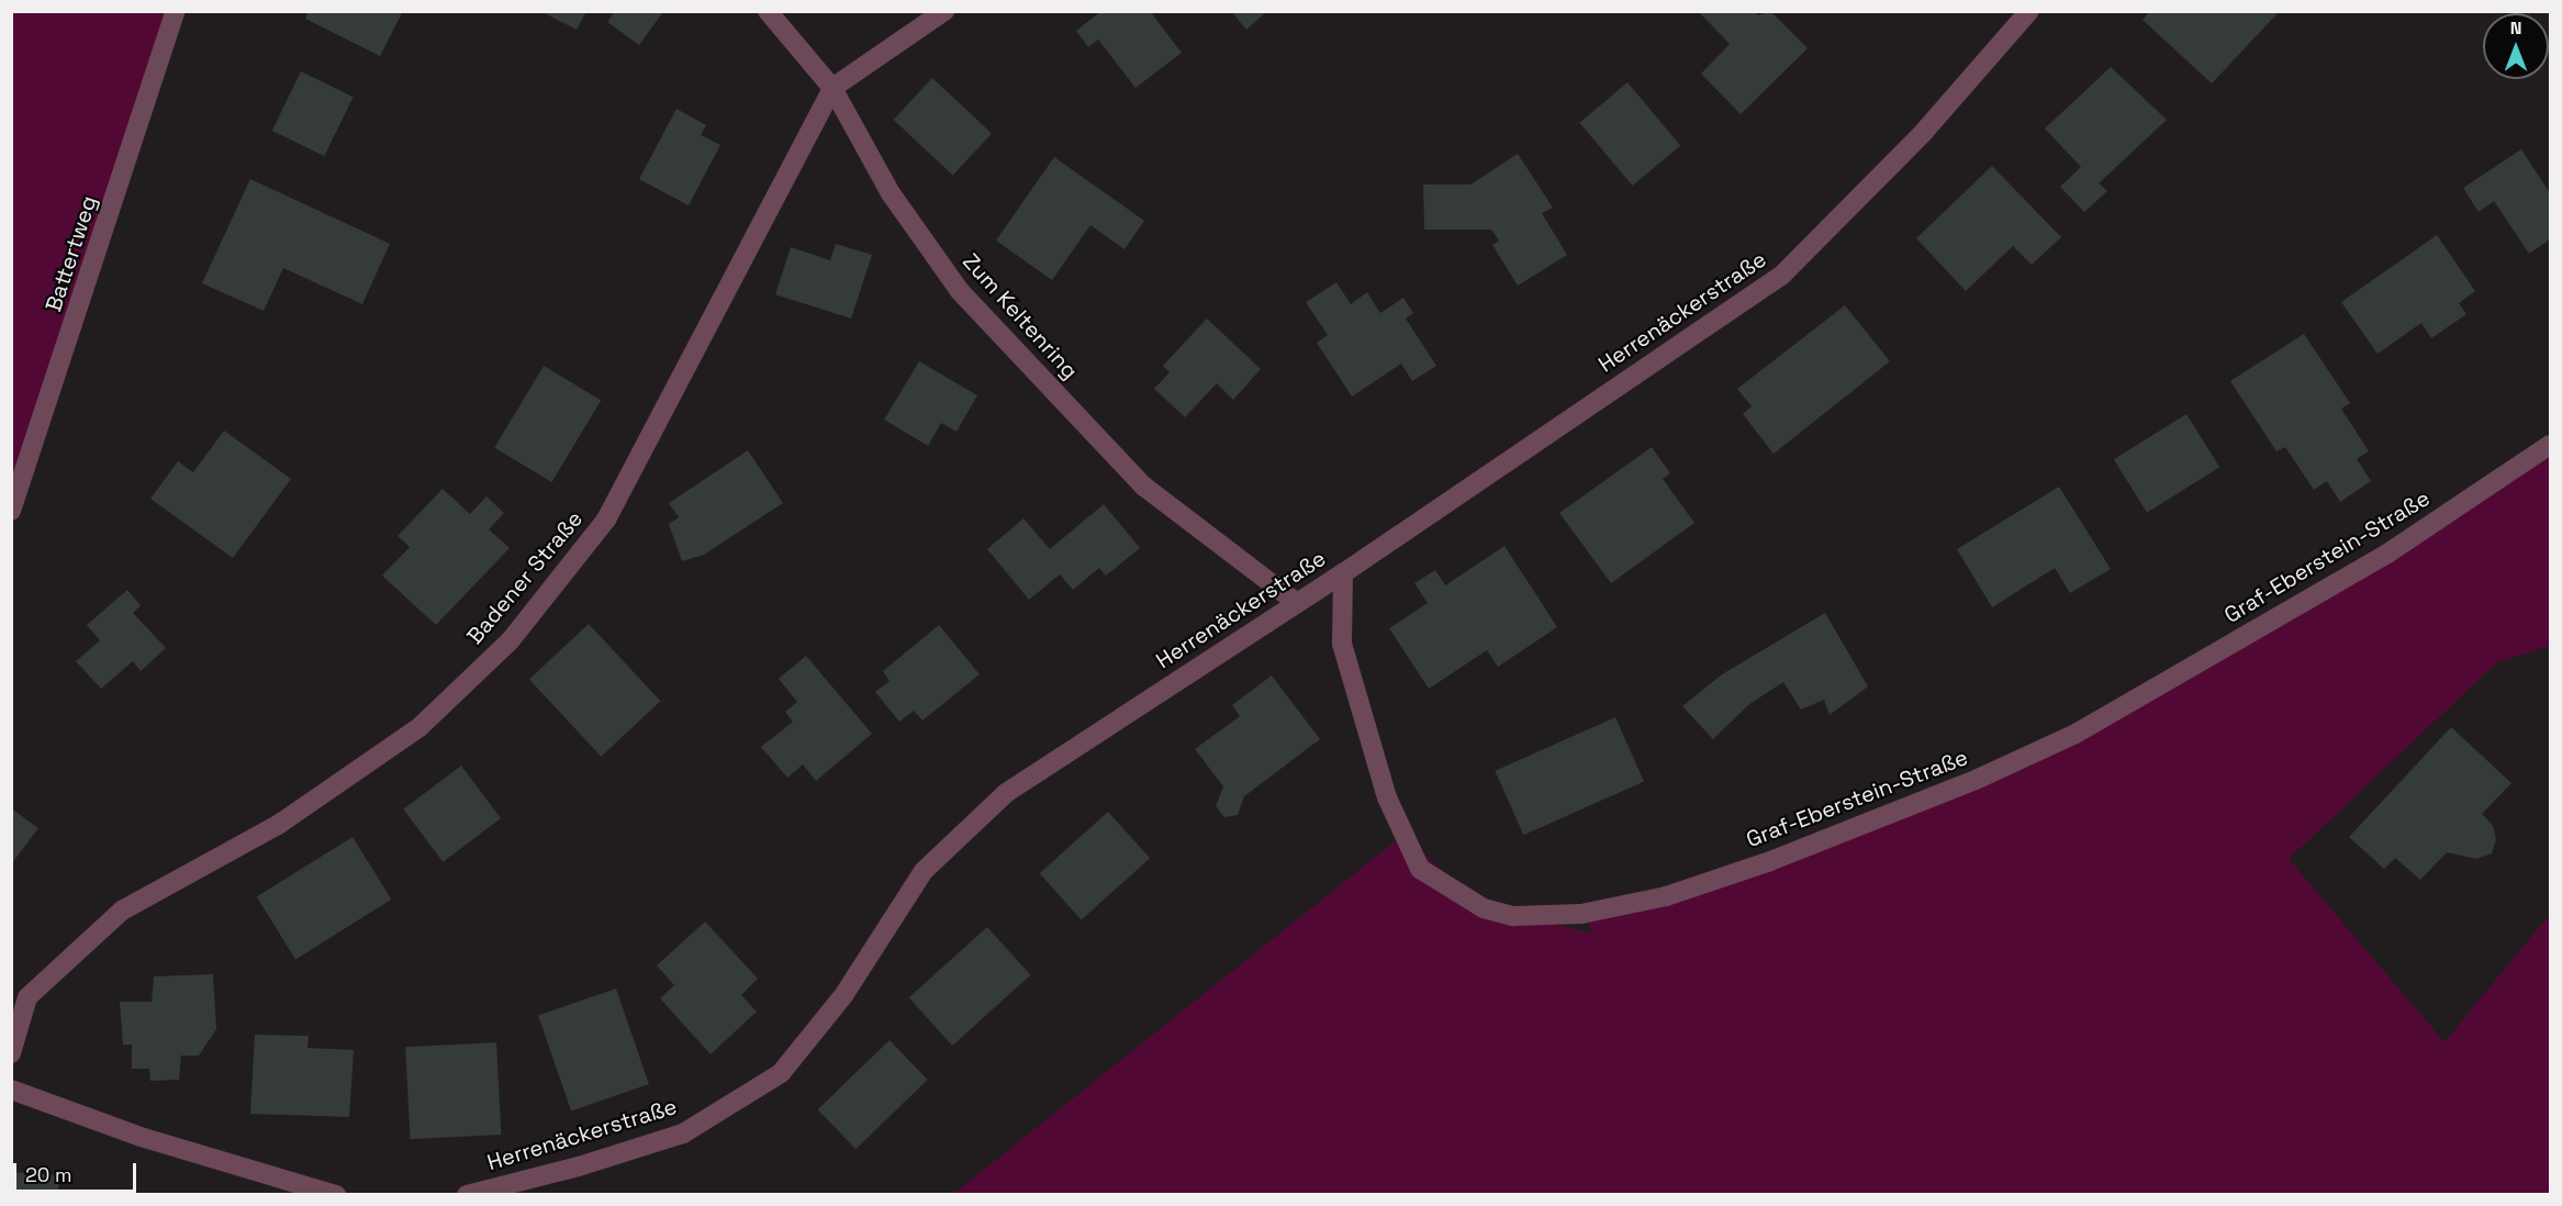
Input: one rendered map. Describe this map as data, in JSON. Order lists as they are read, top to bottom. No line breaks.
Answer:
{"streets":{"street":["Battertweg","Herrenäckerstraße","Zum Keltenring","Graf-Eberstein-Straße","Badener Straße"]},"crossings":[["Herrenäckerstraße","Zum Keltenring"],["Herrenäckerstraße","Graf-Eberstein-Straße"],["Zum Keltenring","Badener Straße"]],"scale_bar":"20 m","north":"top"}
